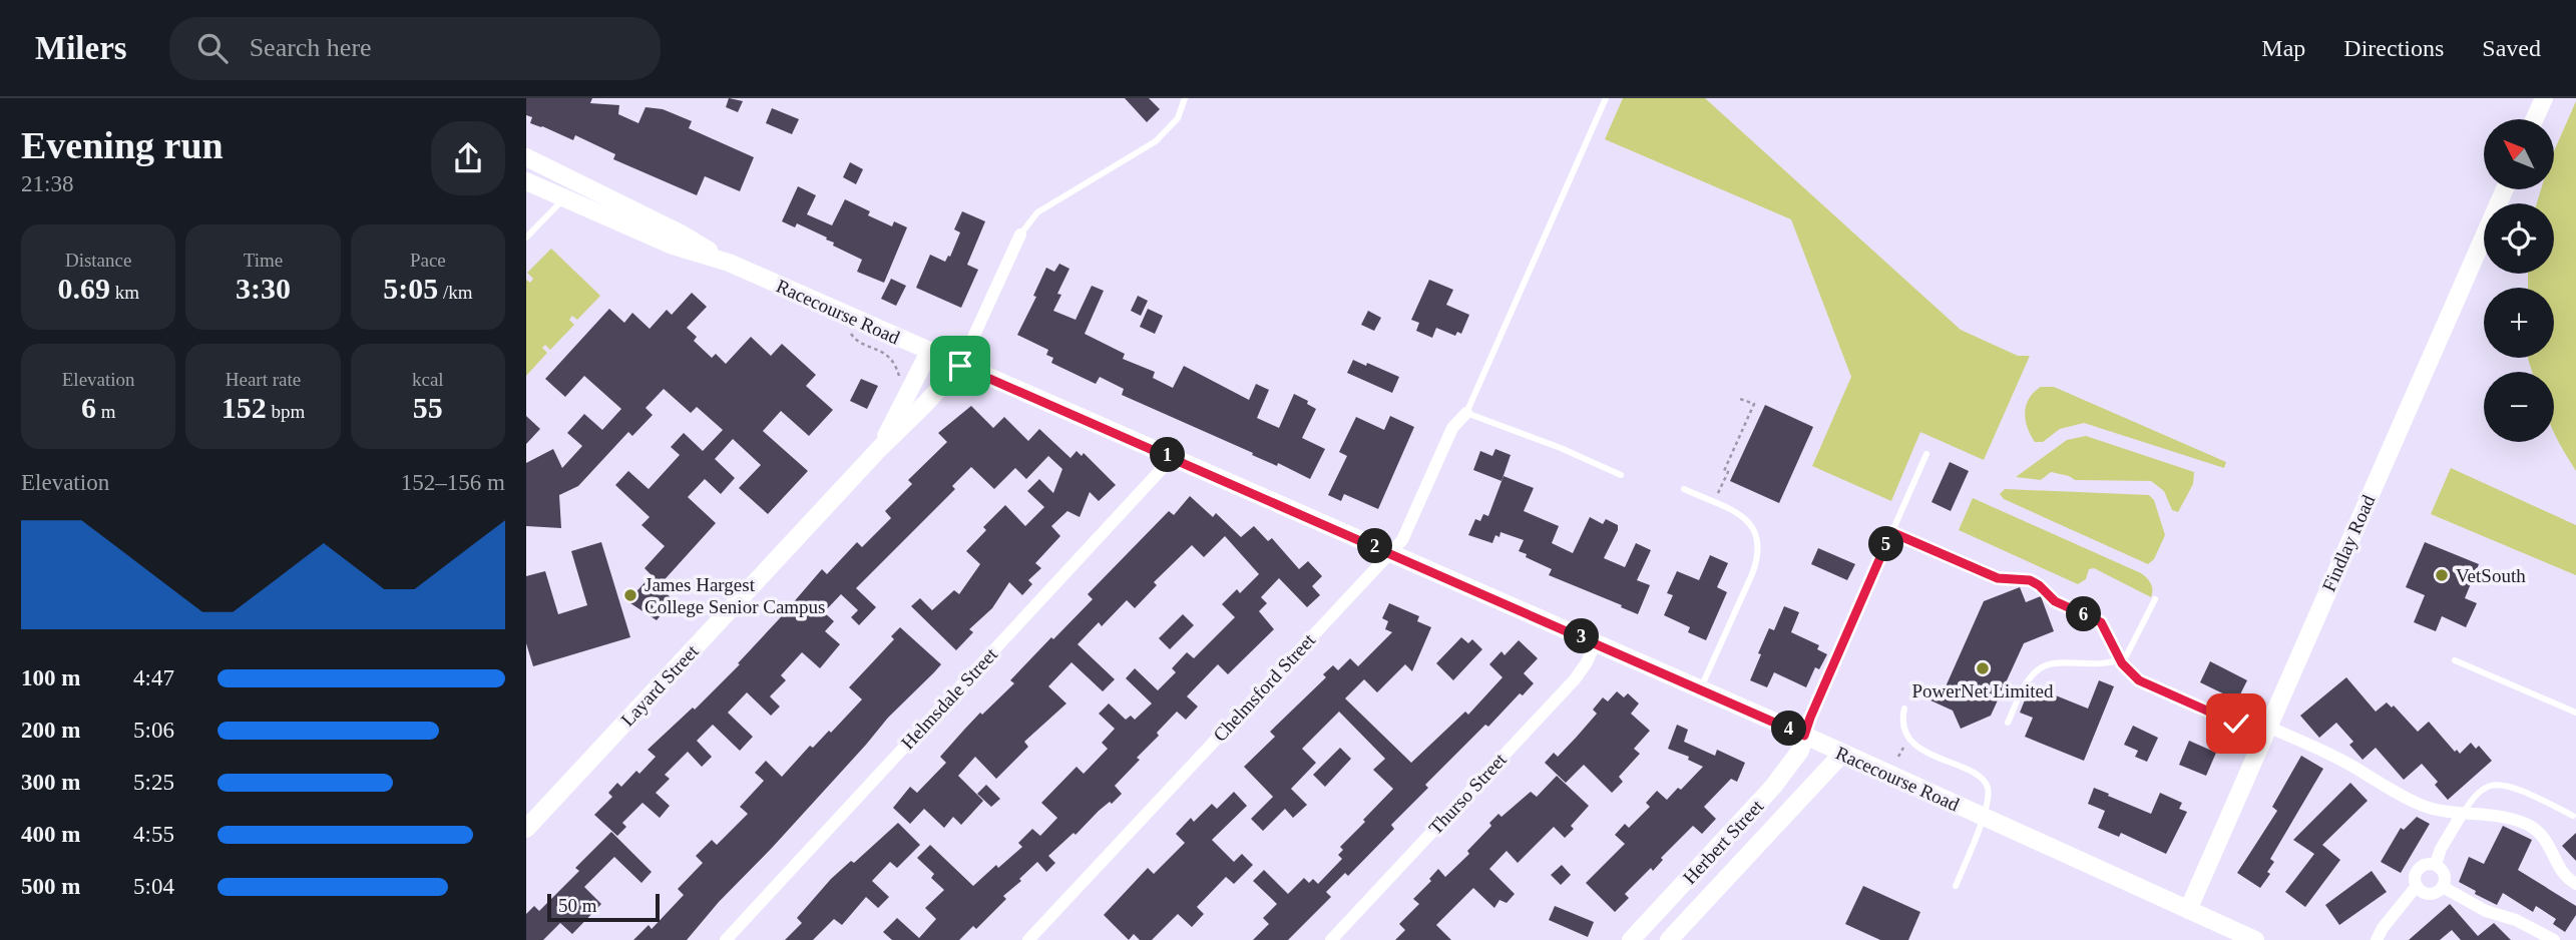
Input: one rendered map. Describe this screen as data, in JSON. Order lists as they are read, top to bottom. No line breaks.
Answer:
{"streets":{"street":["Racecourse Road","Findlay Road","Layard Street","Chelmsford Street","Helmsdale Street","Thurso Street","Herbert Street"]},"crossings":[["Racecourse Road","Findlay Road"],["Racecourse Road","Layard Street"],["Racecourse Road","Chelmsford Street"],["Racecourse Road","Helmsdale Street"],["Racecourse Road","Thurso Street"],["Racecourse Road","Herbert Street"]],"places":["VetSouth","James Hargest College Senior Campus","PowerNet Limited"],"scale_bar":"50 m","north":"top left","page":{"header":"Milers","search":"Search here","nav":["Map","Directions","Saved"],"heading":["Evening run","21:38"],"map_buttons":["+","−"],"stats":[["Distance","0.69 km"],["Time","3:30"],["Pace","5:05 /km"],["Elevation","6 m"],["Heart rate","152 bpm"],["kcal","55"]],"pins":["1","5","2","6","3","4"],"chart":["Elevation","152–156 m"],"list":[{"name":"100 m","note":"4:47"},{"name":"200 m","note":"5:06"},{"name":"300 m","note":"5:25"},{"name":"400 m","note":"4:55"},{"name":"500 m","note":"5:04"}],"scale":"50 m"}}
